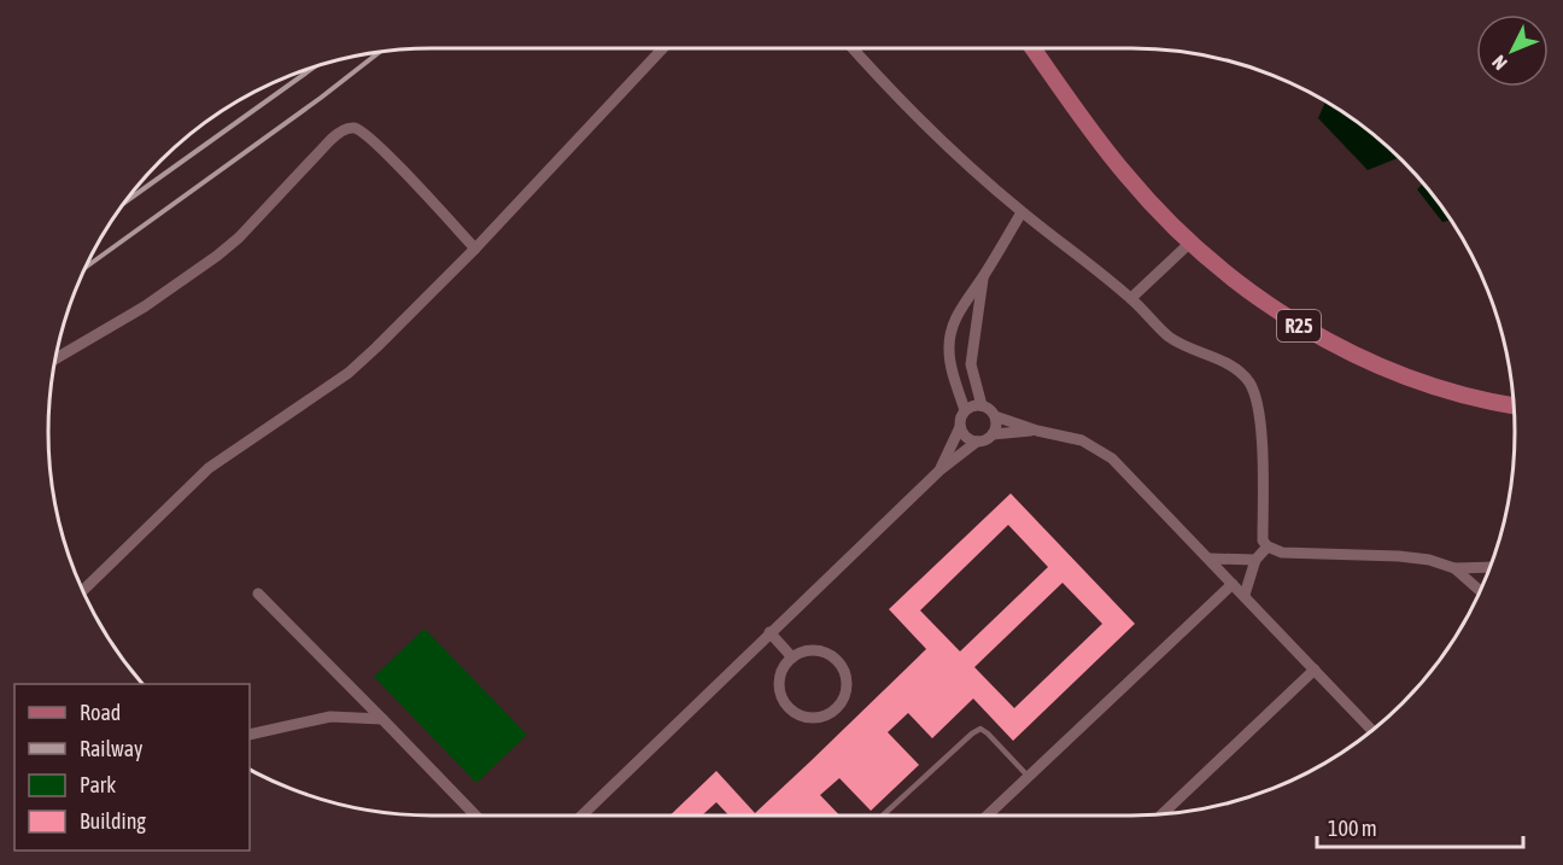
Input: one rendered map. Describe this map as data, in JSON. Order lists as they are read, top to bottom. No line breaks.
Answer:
{"streets":{"main road":["R25"]},"legend":["Road","Railway","Park","Building"],"scale_bar":"100 m","north":"bottom left"}
